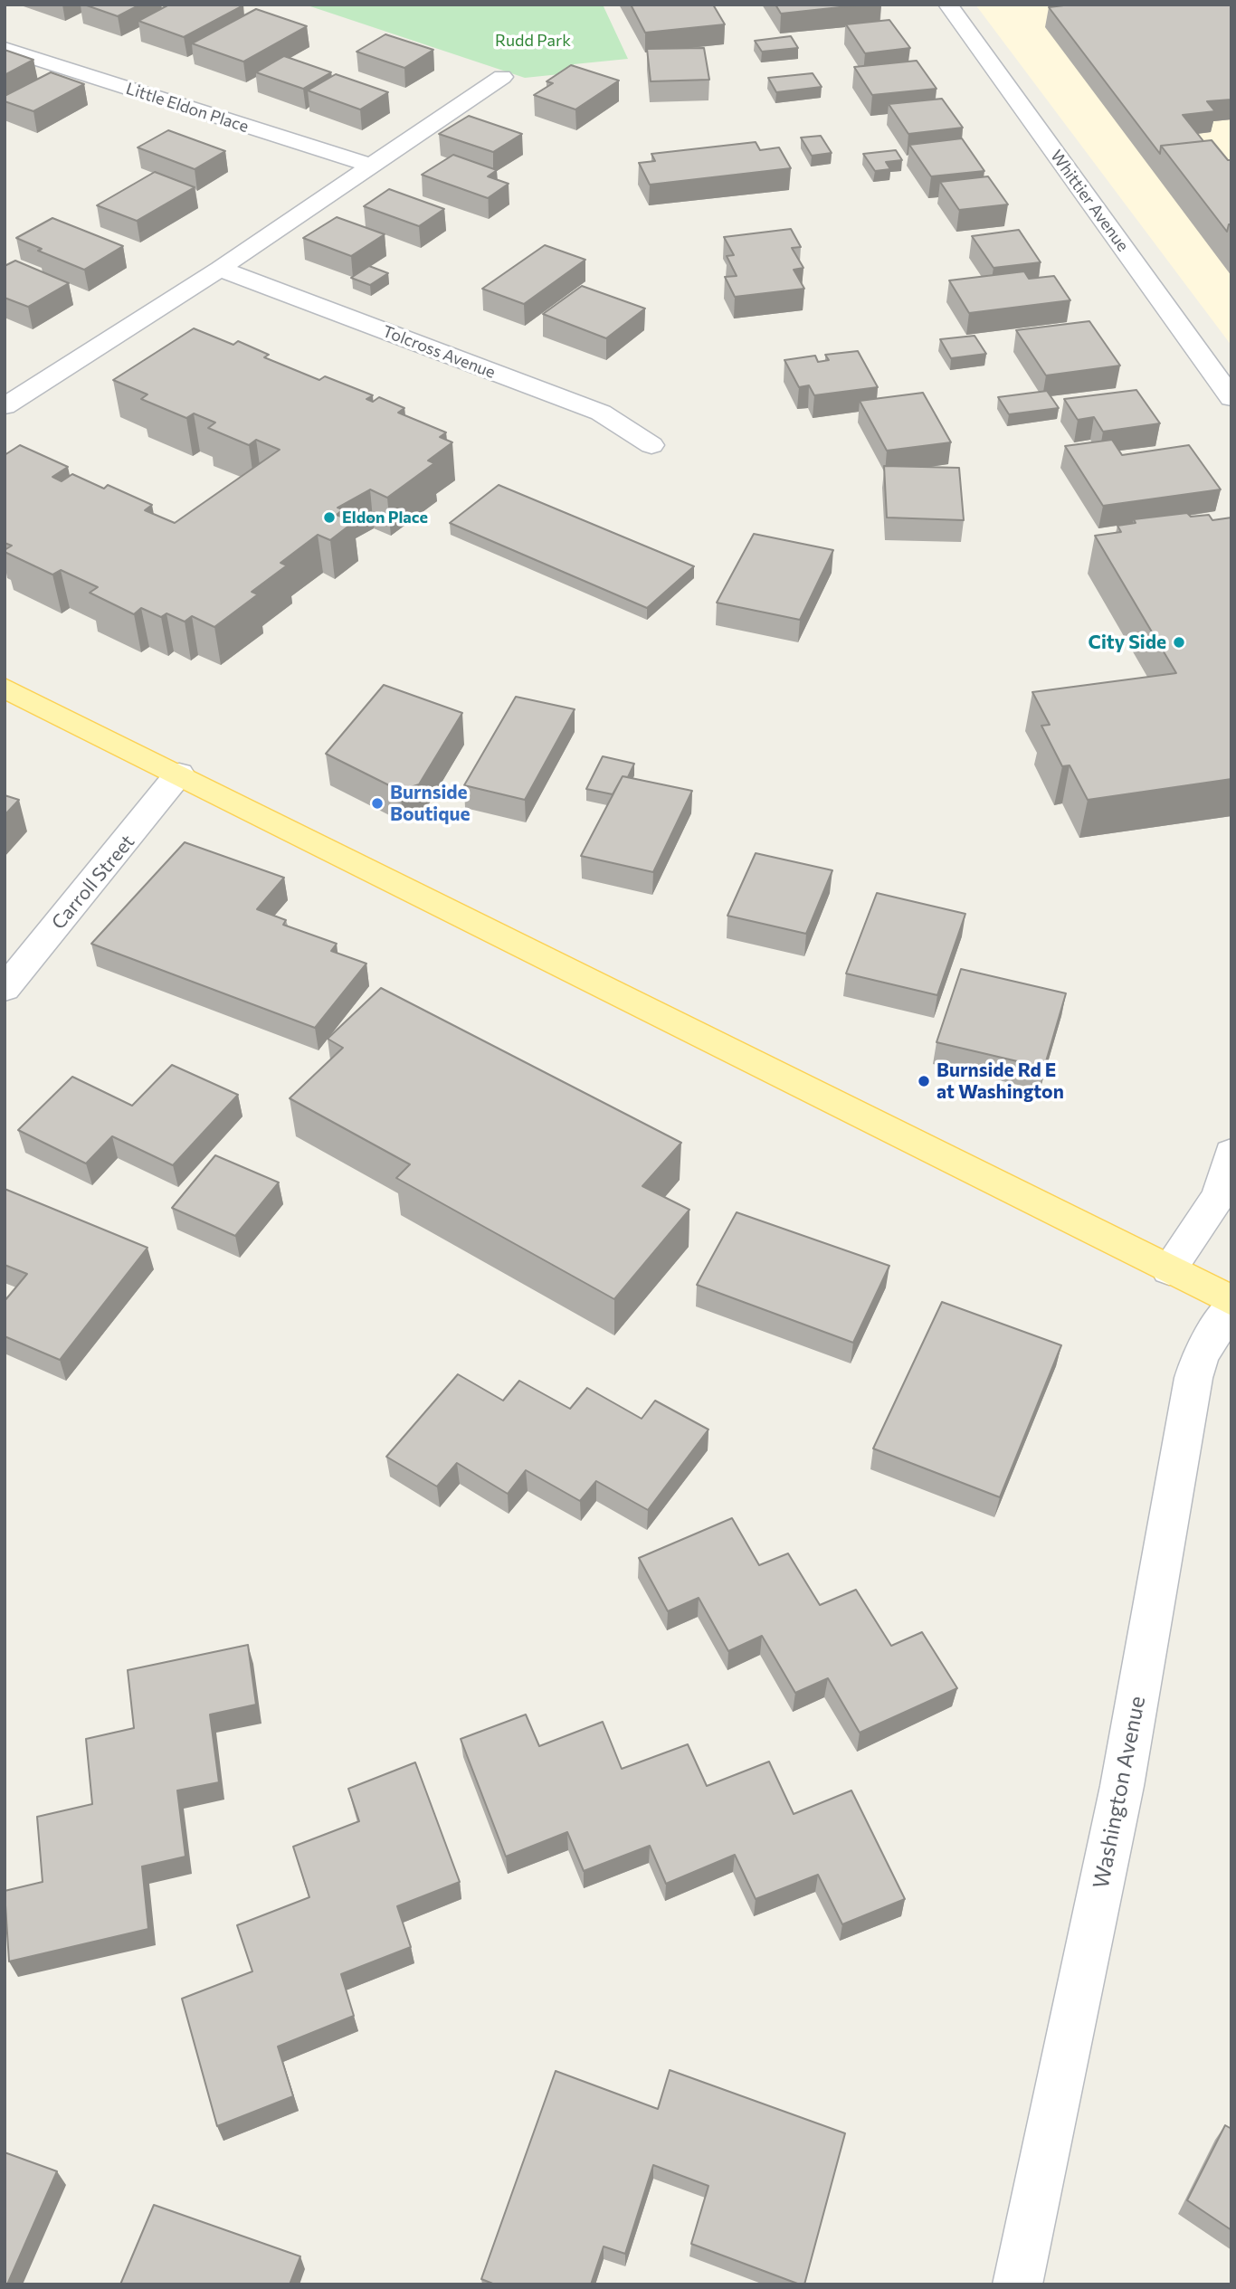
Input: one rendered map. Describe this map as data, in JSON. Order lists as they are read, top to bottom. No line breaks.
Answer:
{"streets":{"street":["Little Eldon Place","Whittier Avenue","Tolcross Avenue","Carroll Street","Washington Avenue"]},"parks":["Rudd Park"],"places":["Eldon Place","City Side","Burnside Boutique","Burnside Rd E at Washington"]}
